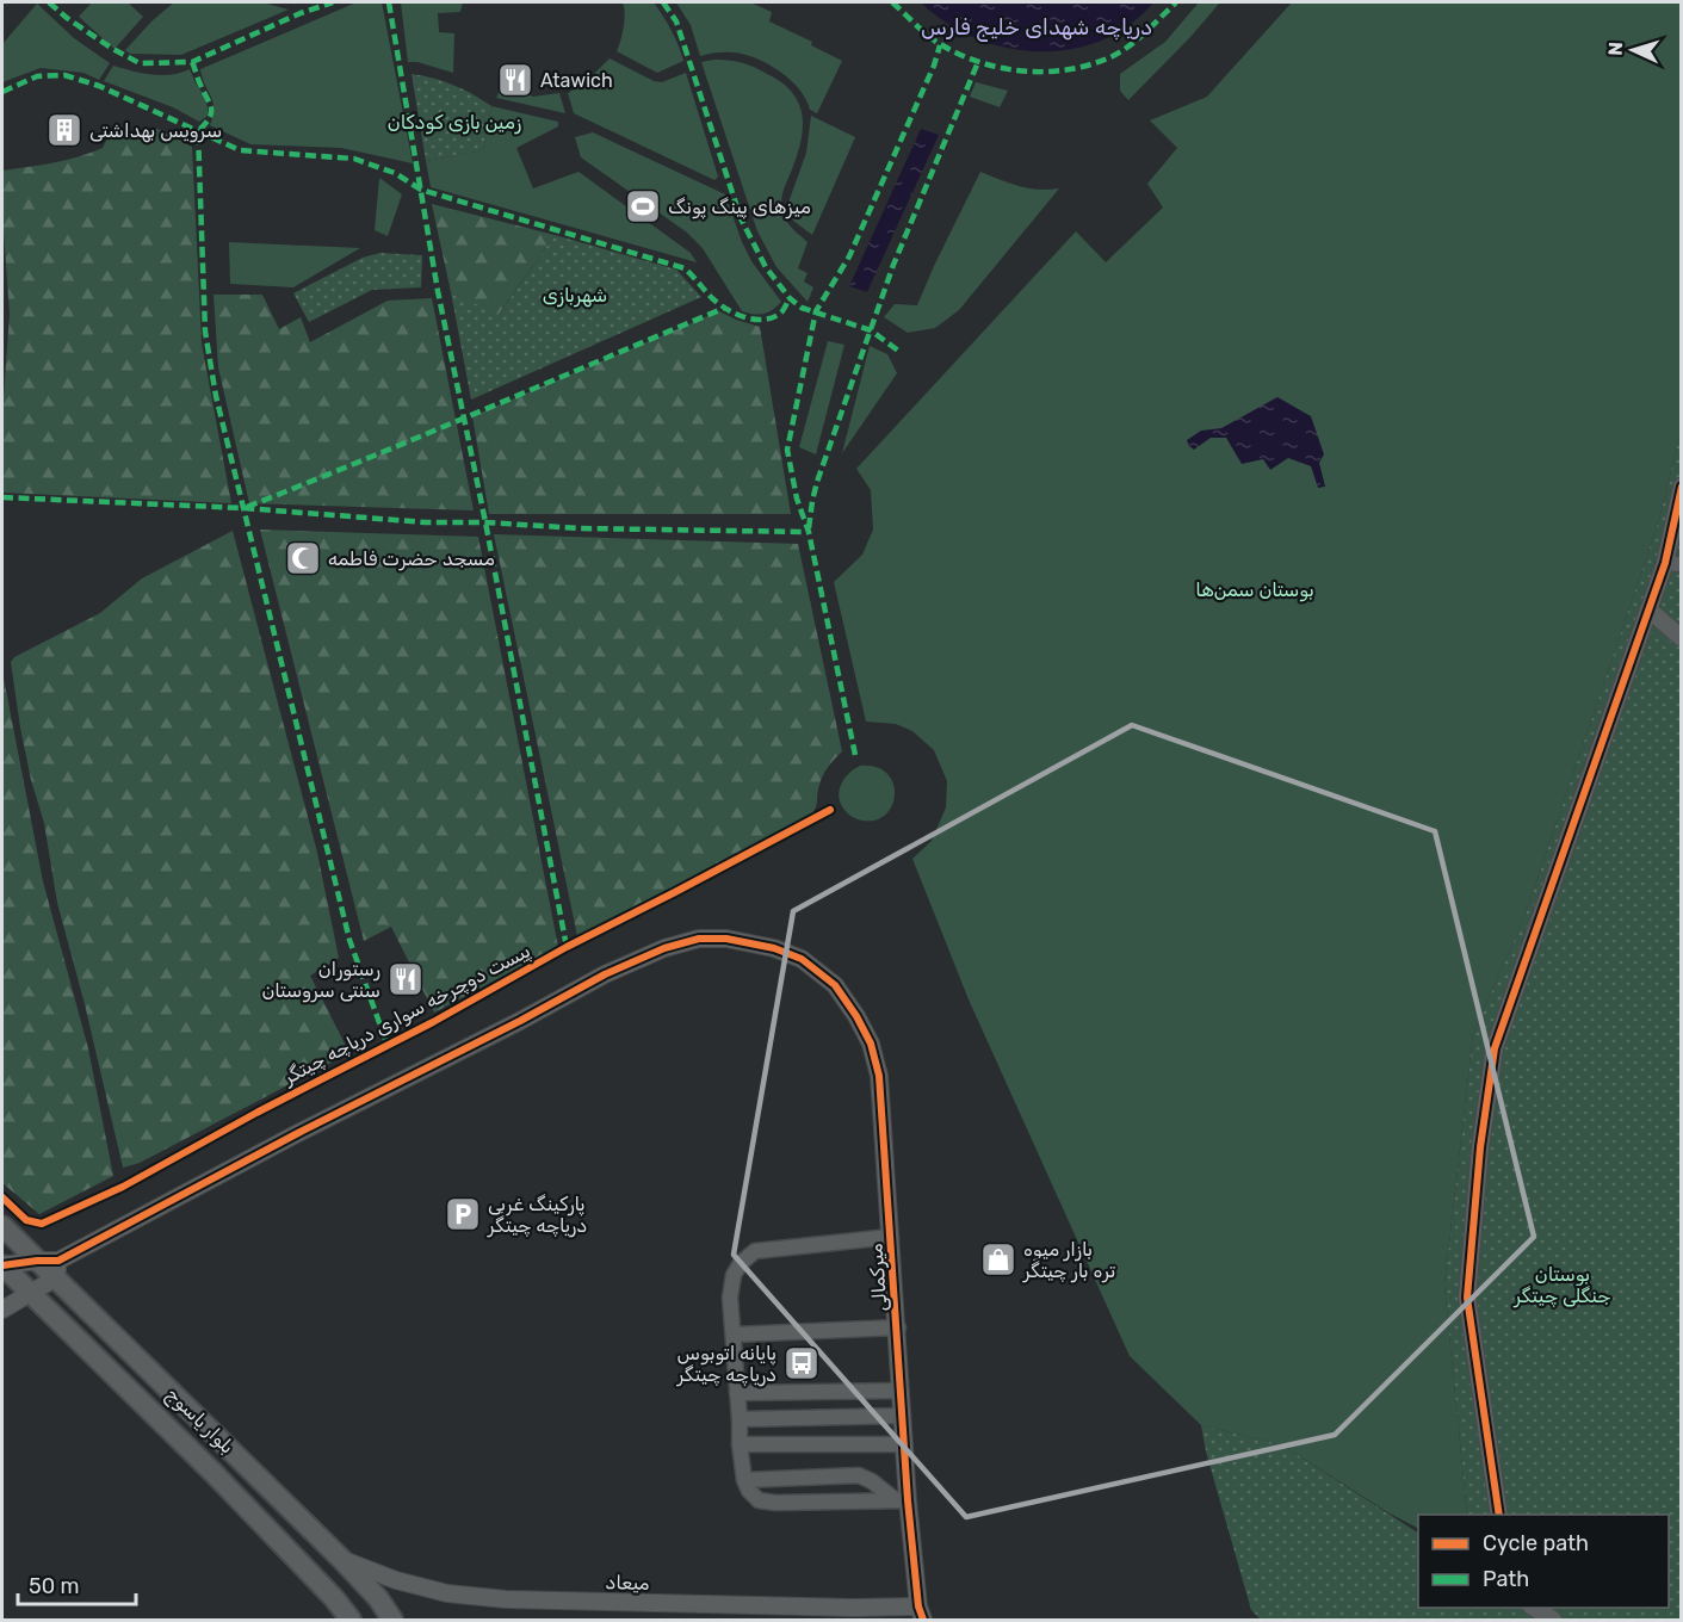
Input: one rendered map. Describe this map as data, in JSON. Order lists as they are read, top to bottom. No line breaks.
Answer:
{"streets":{"main road":["بلوار یاسوج"],"street":["میرکمالی","میعاد"],"cycle path":["پیست دوچرخه سواری دریاچه چیتگر"]},"crossings":[["میرکمالی","بلوار یاسوج"],["میرکمالی","میعاد"],["بلوار یاسوج","میعاد"]],"water":["دریاچه شهدای خلیج فارس"],"parks":["زمین بازی کودکان","شهربازی","بوستان سمن‌ها","بوستان جنگلی چیتگر"],"places":{"restaurant":["Atawich","رستوران سنتی سروستان"],"building":["سرویس بهداشتی"],"sports":["میزهای پینگ پونگ"],"mosque":["مسجد حضرت فاطمه"],"parking":["پارکینگ غربی دریاچه چیتگر"],"shop":["بازار میوه تره بار چیتگر"],"bus stop":["پایانه اتوبوس دریاچه چیتگر"]},"legend":["Cycle path","Path"],"scale_bar":"50 m","north":"left"}
